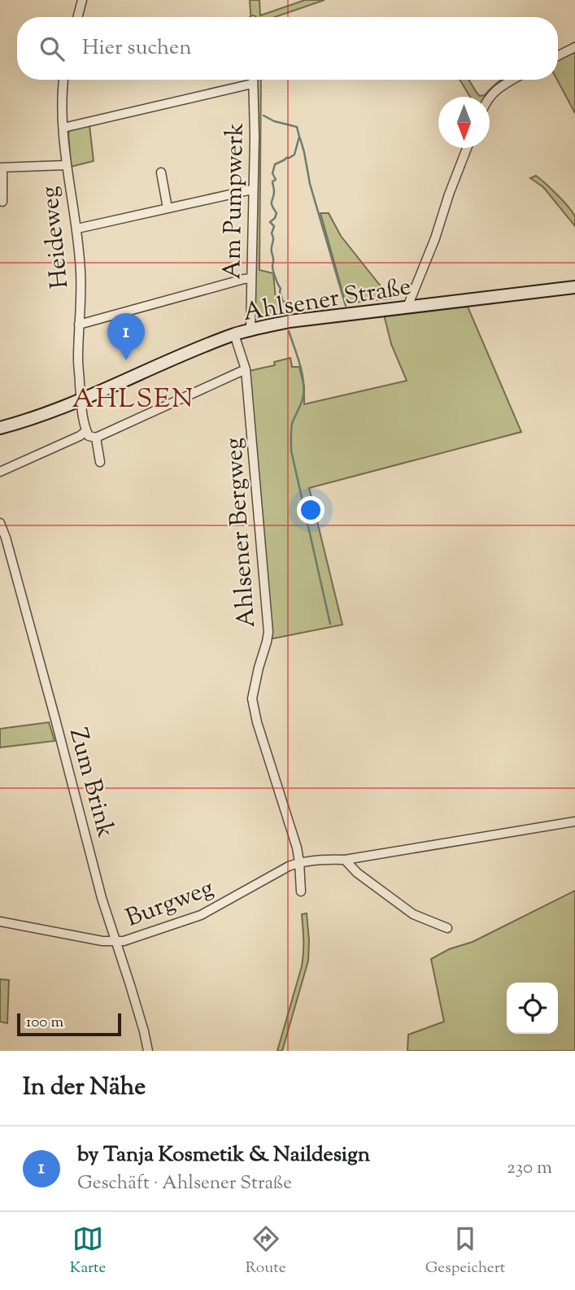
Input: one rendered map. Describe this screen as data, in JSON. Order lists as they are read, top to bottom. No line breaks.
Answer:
{"streets":{"main road":["Ahlsener Straße"],"street":["Am Pumpwerk","Heideweg","Ahlsener Bergweg","Zum Brink","Burgweg"]},"crossings":[["Am Pumpwerk","Ahlsener Straße"],["Heideweg","Ahlsener Straße"],["Ahlsener Straße","Ahlsener Bergweg"],["Ahlsener Bergweg","Burgweg"],["Zum Brink","Burgweg"]],"districts":["AHLSEN"],"scale_bar":"100 m","north":"bottom","page":{"search":"Hier suchen","pins":"1","scale":"100 m","heading":"In der Nähe","list":[{"mark":"1","name":"by Tanja Kosmetik & Naildesign","note":"Geschäft · Ahlsener Straße","value":"230 m"}],"nav":["Karte","Route","Gespeichert"]}}
